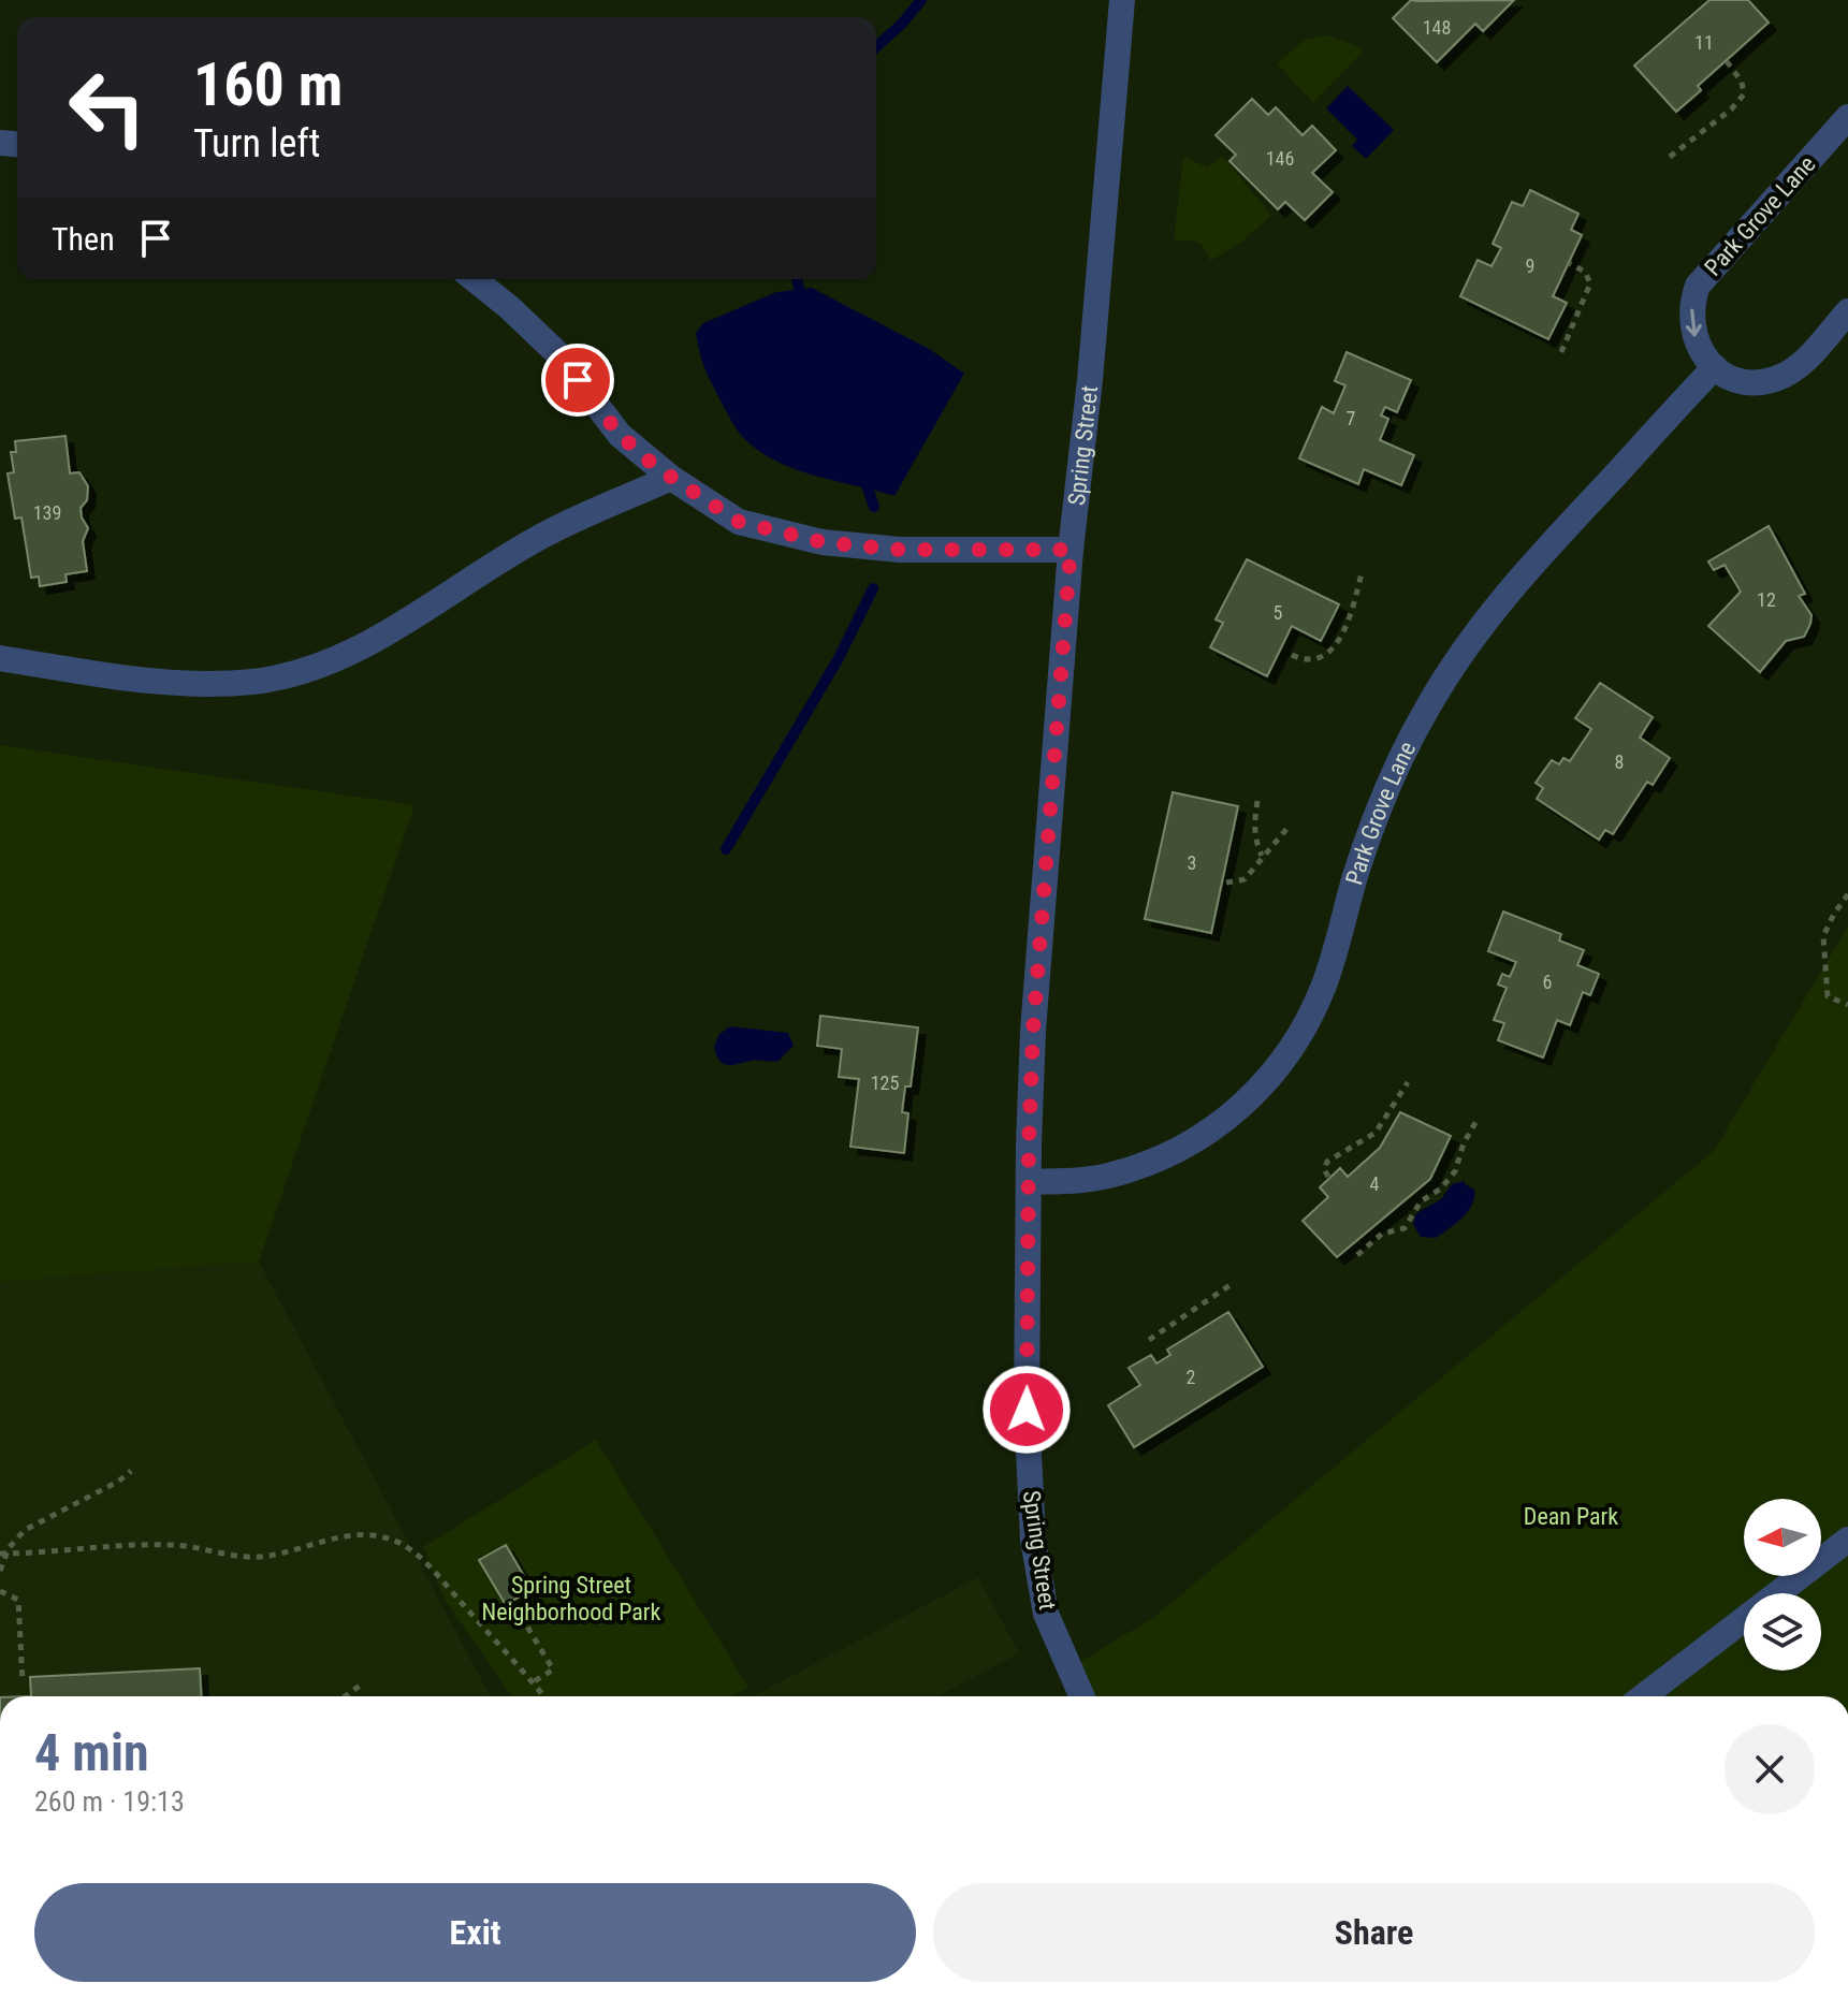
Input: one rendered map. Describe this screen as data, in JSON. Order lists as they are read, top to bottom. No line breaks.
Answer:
{"streets":{"street":["Park Grove Lane","Spring Street"]},"crossings":[["Park Grove Lane","Spring Street"]],"parks":["Dean Park","Spring Street Neighborhood Park"],"house_numbers":["148","11","146","9","7","139","12","5","8","3","6","125","4","2"],"north":"left","page":{"turn":["160 m","Turn left"],"then":"Then","heading":["4 min","260 m · 19:13"],"buttons":["Exit","Share"]}}
